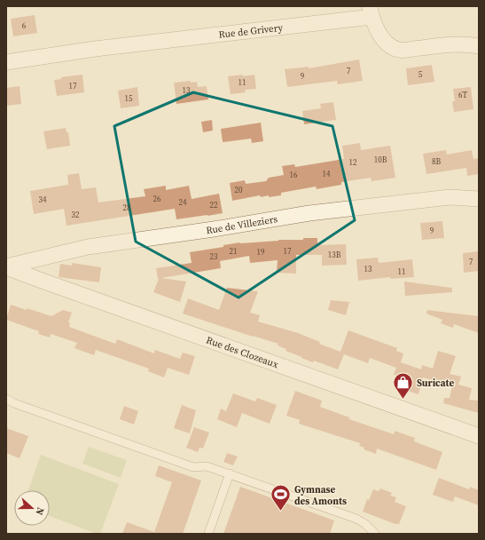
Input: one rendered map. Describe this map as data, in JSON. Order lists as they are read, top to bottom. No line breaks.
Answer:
{"streets":{"street":["Rue de Grivery","Rue de Villeziers","Rue des Clozeaux"]},"crossings":[["Rue de Villeziers","Rue des Clozeaux"]],"places":{"shop":["Suricate"],"sports":["Gymnase des Amonts"]},"house_numbers":["6","7","5","9","11","17","13","6T","15","10B","8B","12","14","16","20","26","34","24","22","28","32","9","21","17","19","13B","23","7","13","11"],"north":"right"}
